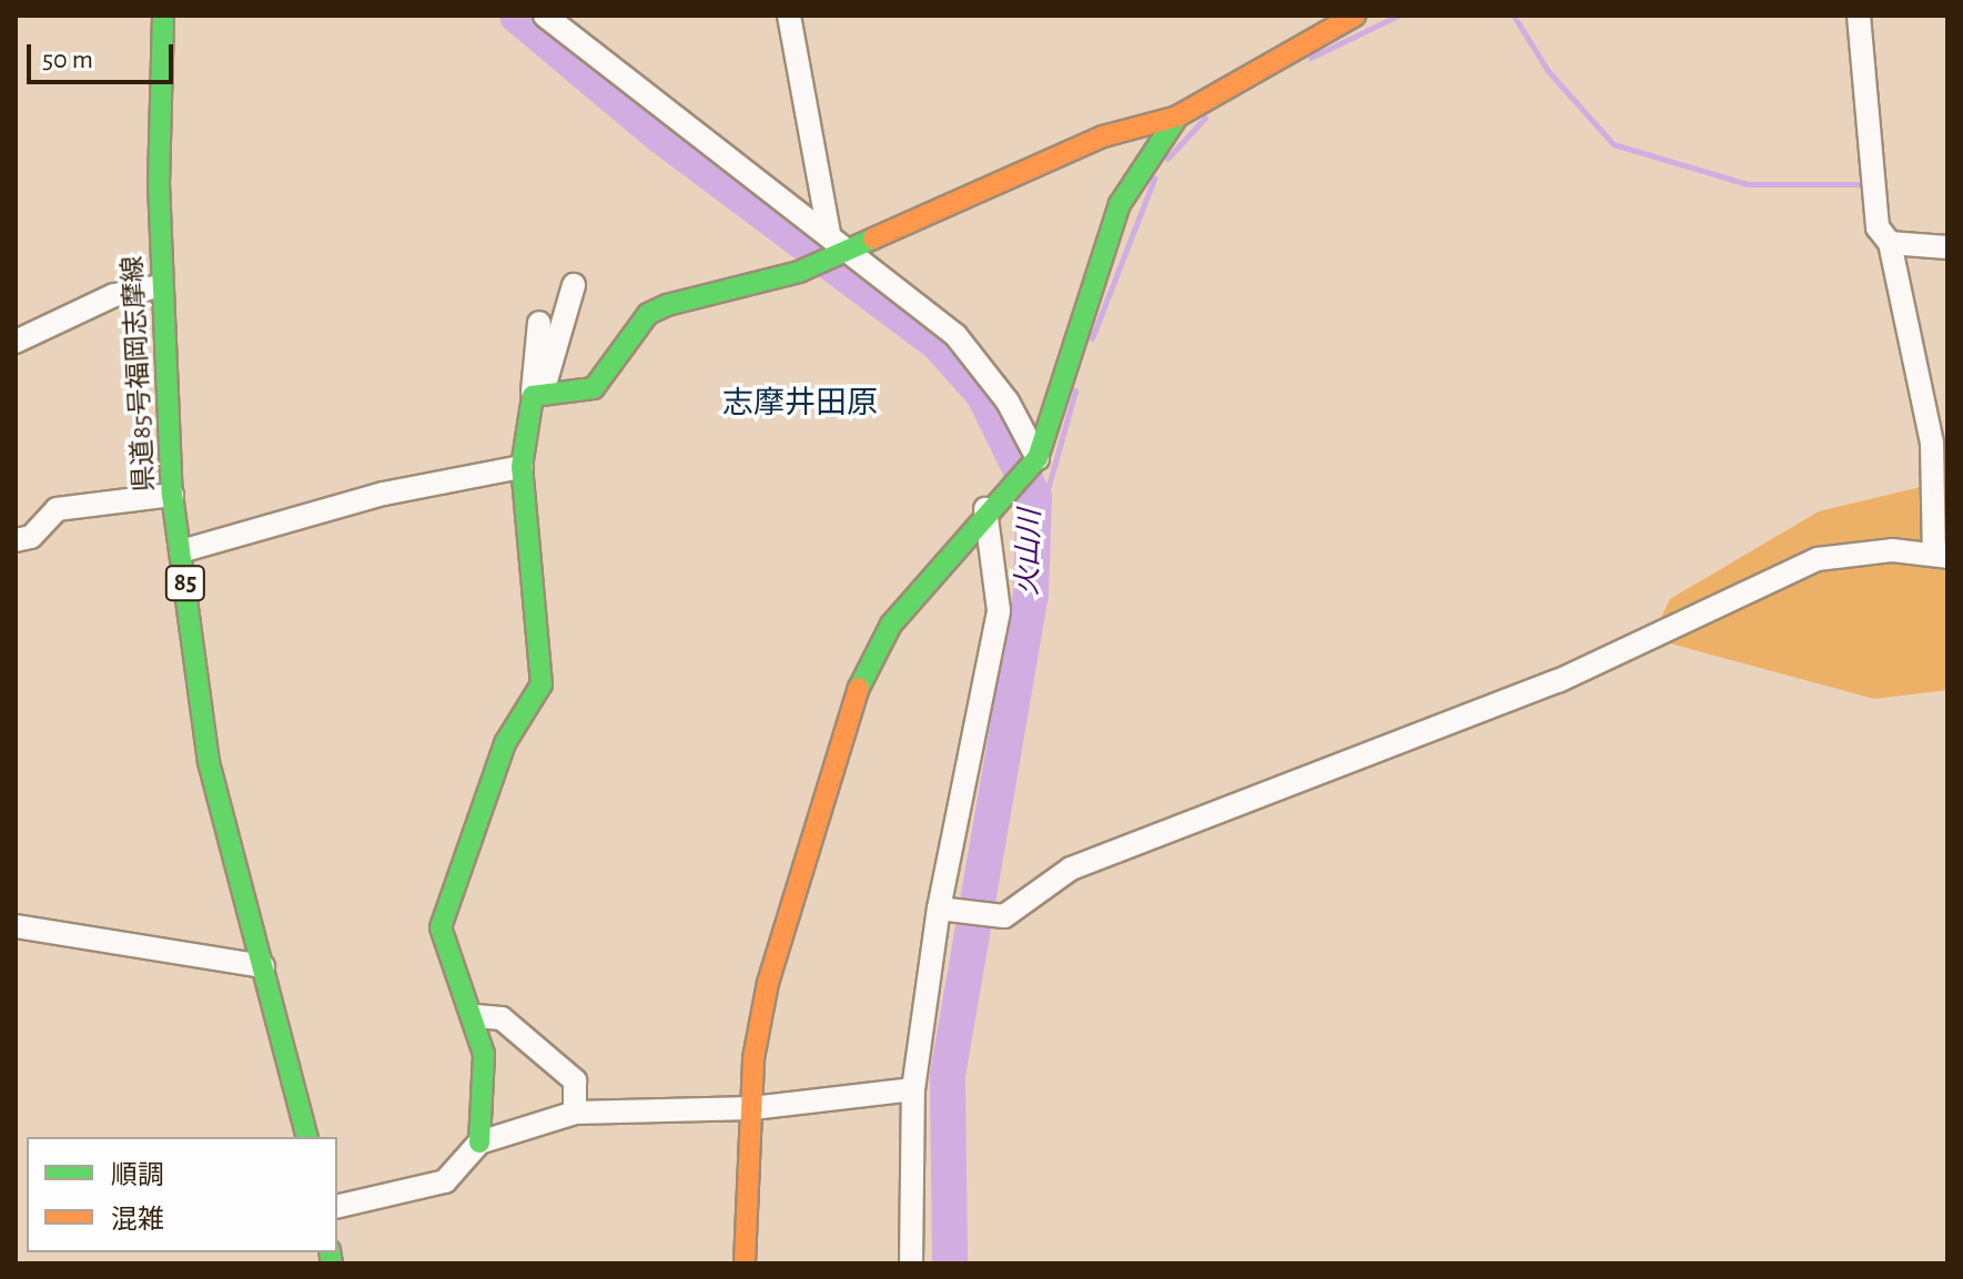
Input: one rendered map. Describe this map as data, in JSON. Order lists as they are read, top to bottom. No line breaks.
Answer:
{"streets":{"street":["県道85号福岡志摩線","85"]},"districts":["志摩井田原"],"water":["火山川"],"legend":["順調","混雑"],"scale_bar":"50 m"}
